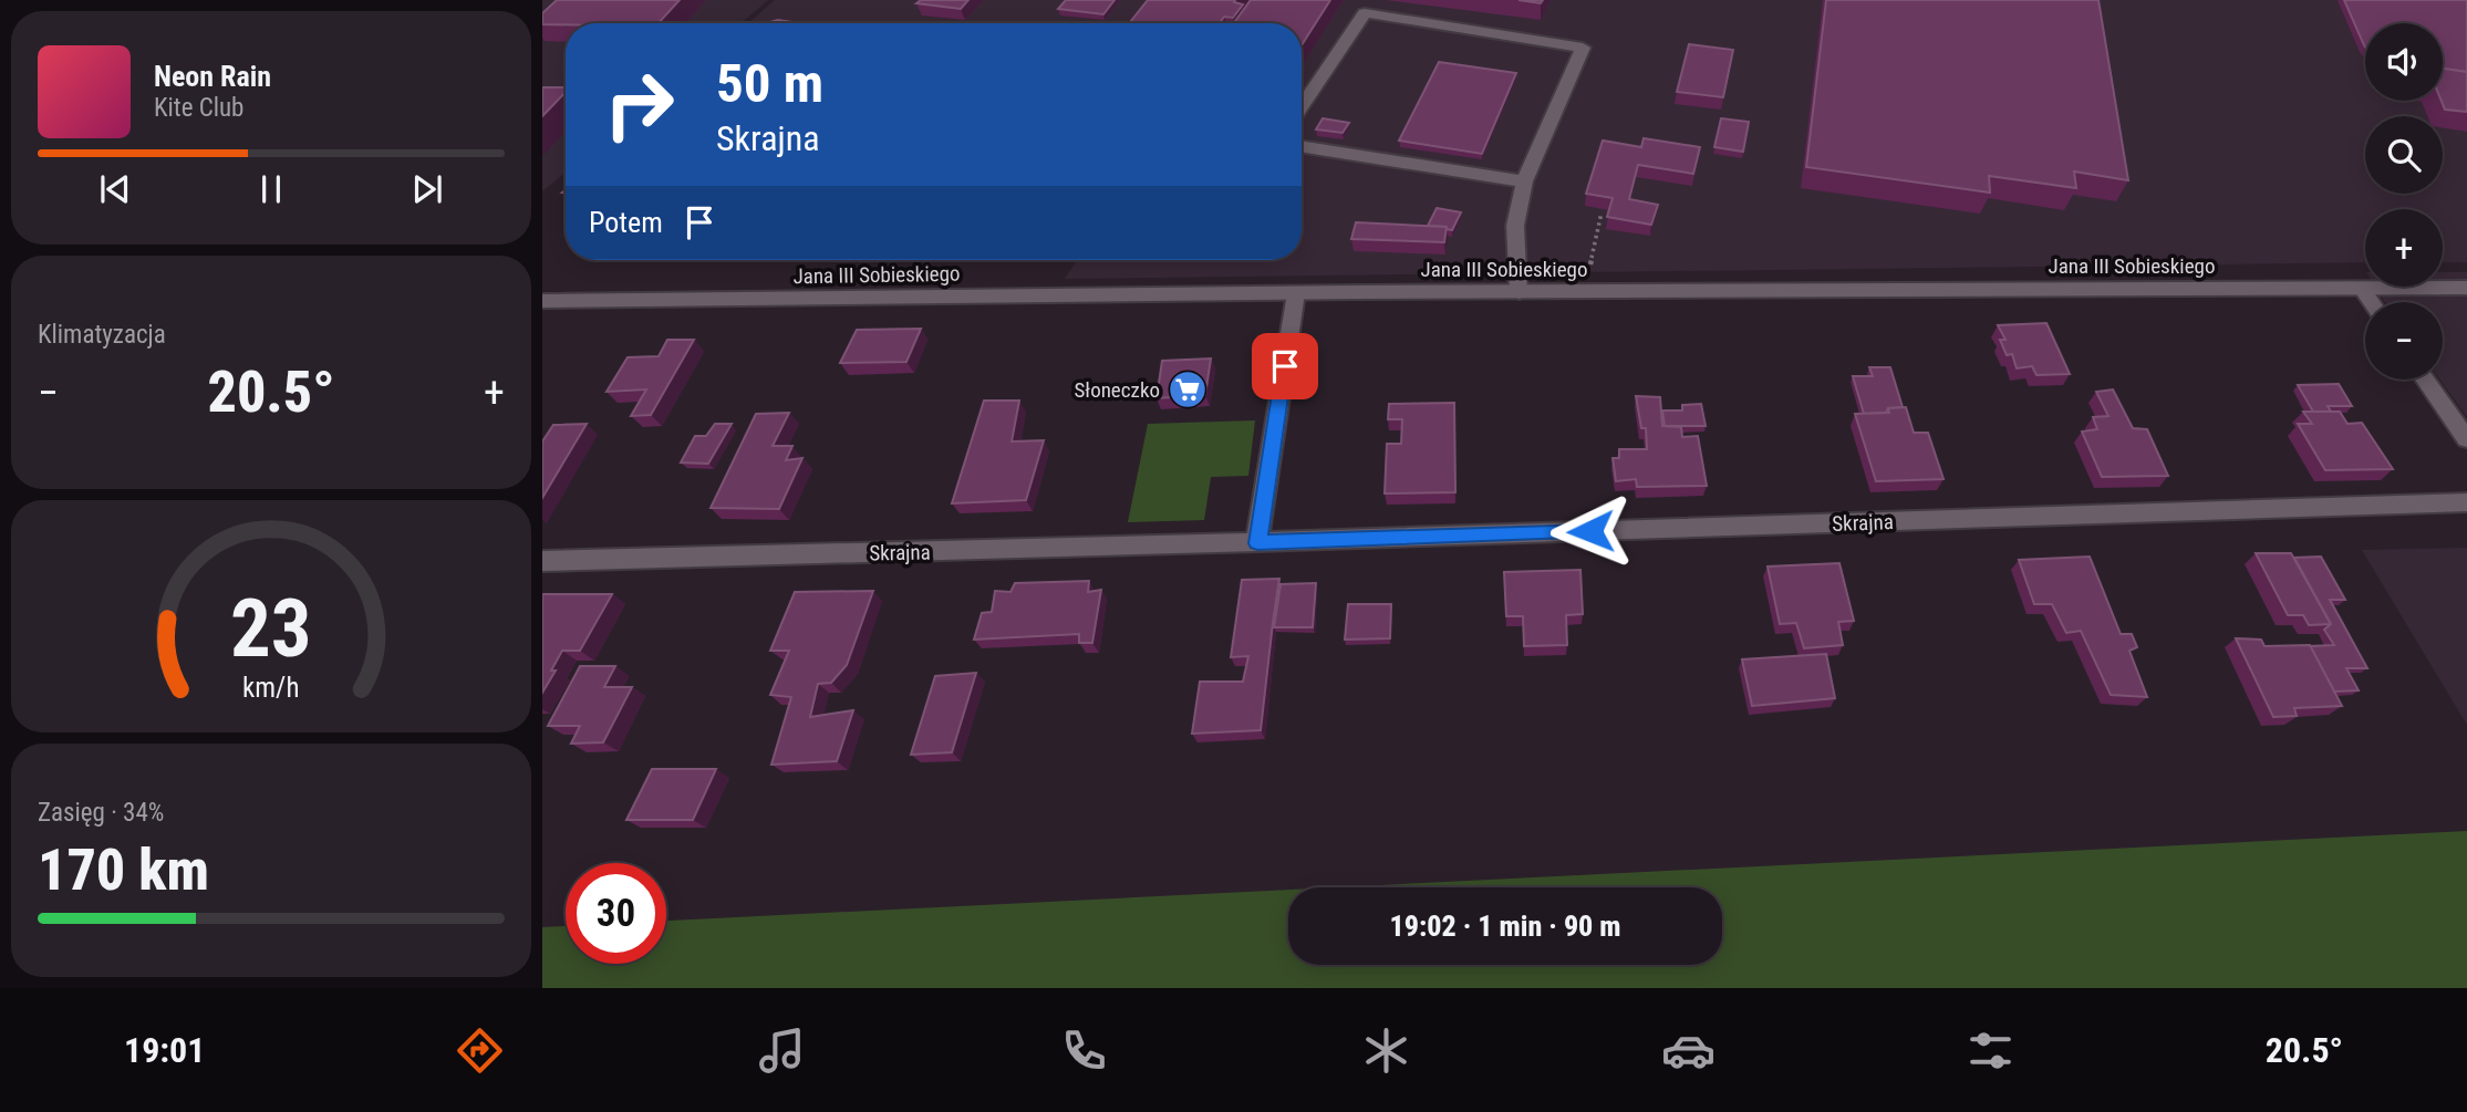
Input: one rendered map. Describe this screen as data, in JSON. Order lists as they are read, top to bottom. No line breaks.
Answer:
{"streets":{"street":["Jana III Sobieskiego","Skrajna"]},"places":{"supermarket":["Słoneczko"]},"page":{"map_buttons":["+","−"],"turn":["50 m","Skrajna"],"song":["Neon Rain","Kite Club"],"then":"Potem","tile":["Klimatyzacja",["Zasięg · 34%","170 km"]],"heat":["−","20.5°","+"],"limit":"30","trip":"19:02 · 1 min · 90 m","tabs":["19:01","20.5°"],"gauge":["23","km/h"]}}
